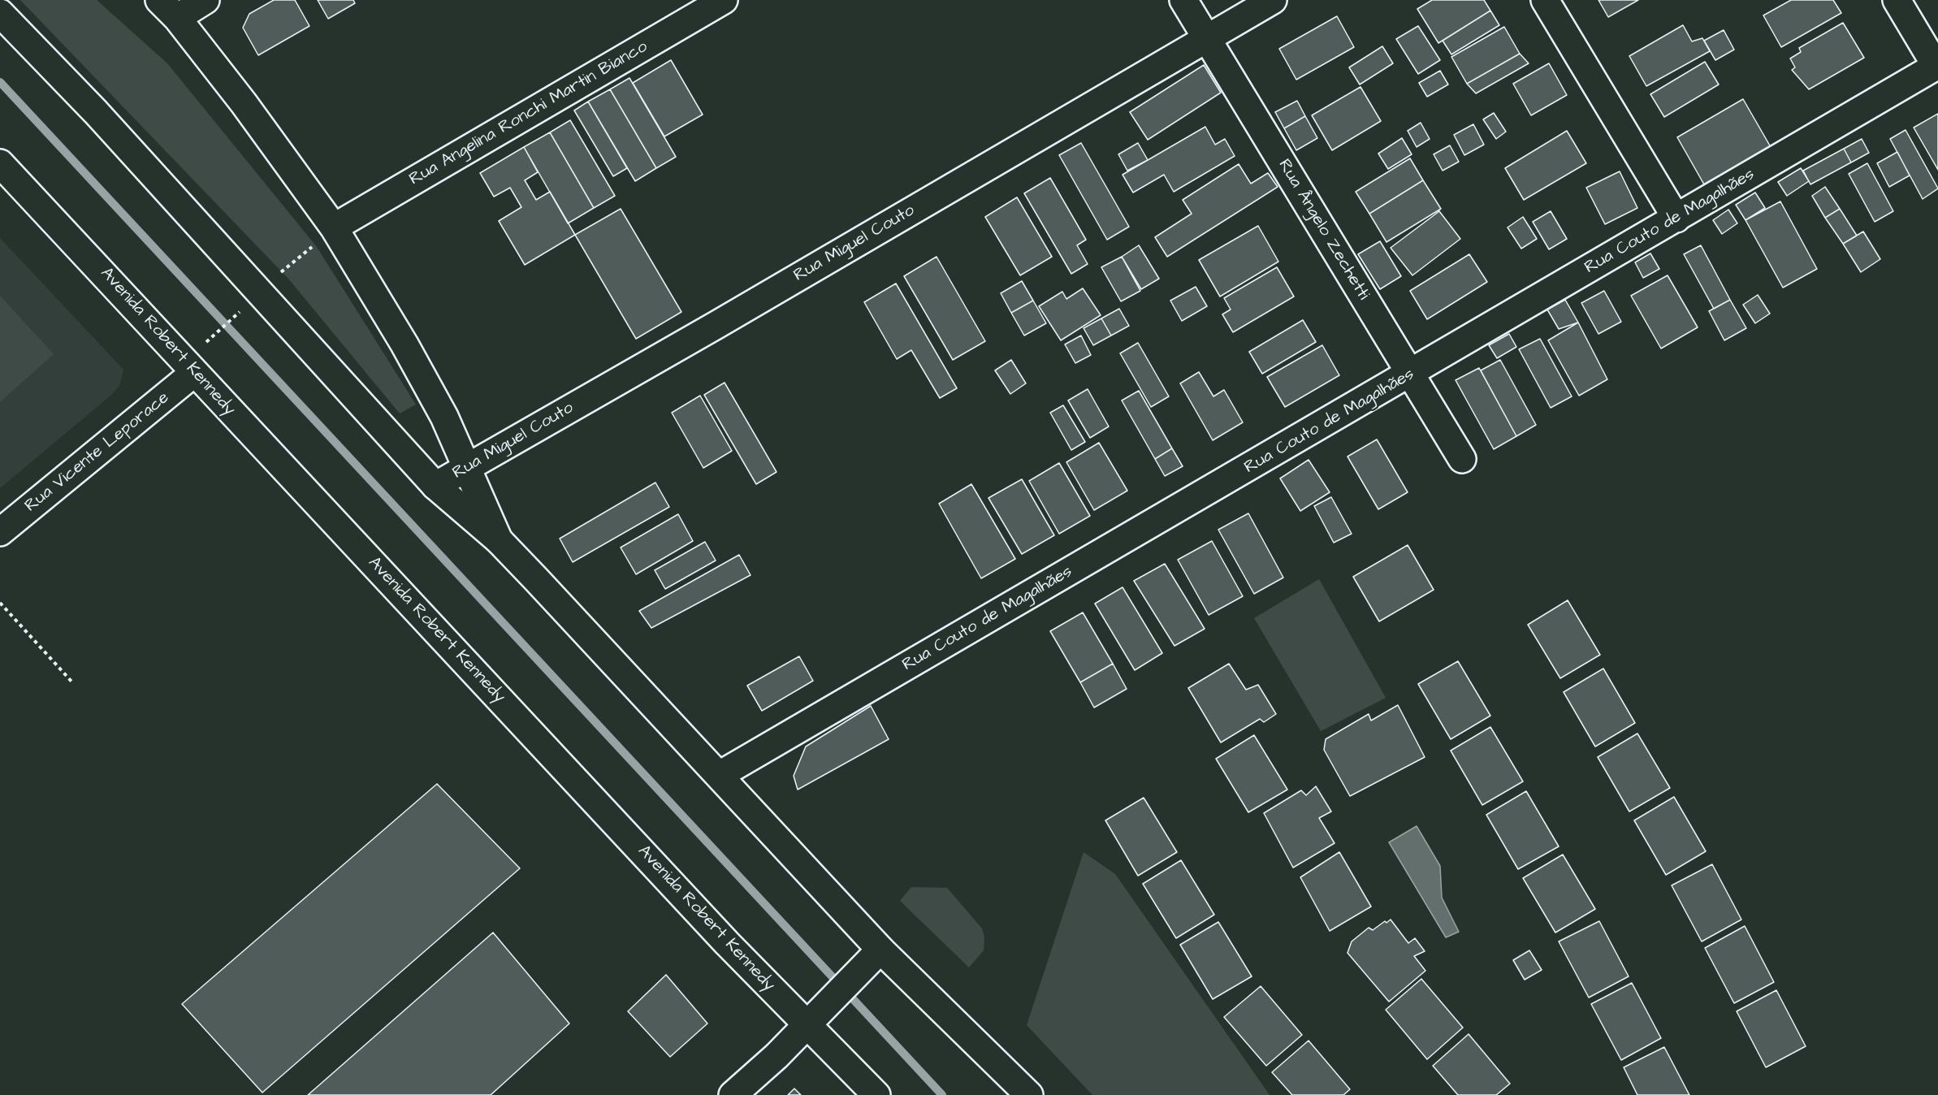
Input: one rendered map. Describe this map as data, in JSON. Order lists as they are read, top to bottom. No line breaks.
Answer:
{"streets":{"street":["Rua Angelina Ronchi Martin Bianco","Rua Couto de Magalhães","Rua Ângelo Zechetti","Rua Miguel Couto","Avenida Robert Kennedy","Rua Vicente Leporace"]},"crossings":[["Rua Couto de Magalhães","Rua Ângelo Zechetti"],["Rua Ângelo Zechetti","Rua Miguel Couto"],["Avenida Robert Kennedy","Rua Vicente Leporace"]]}
